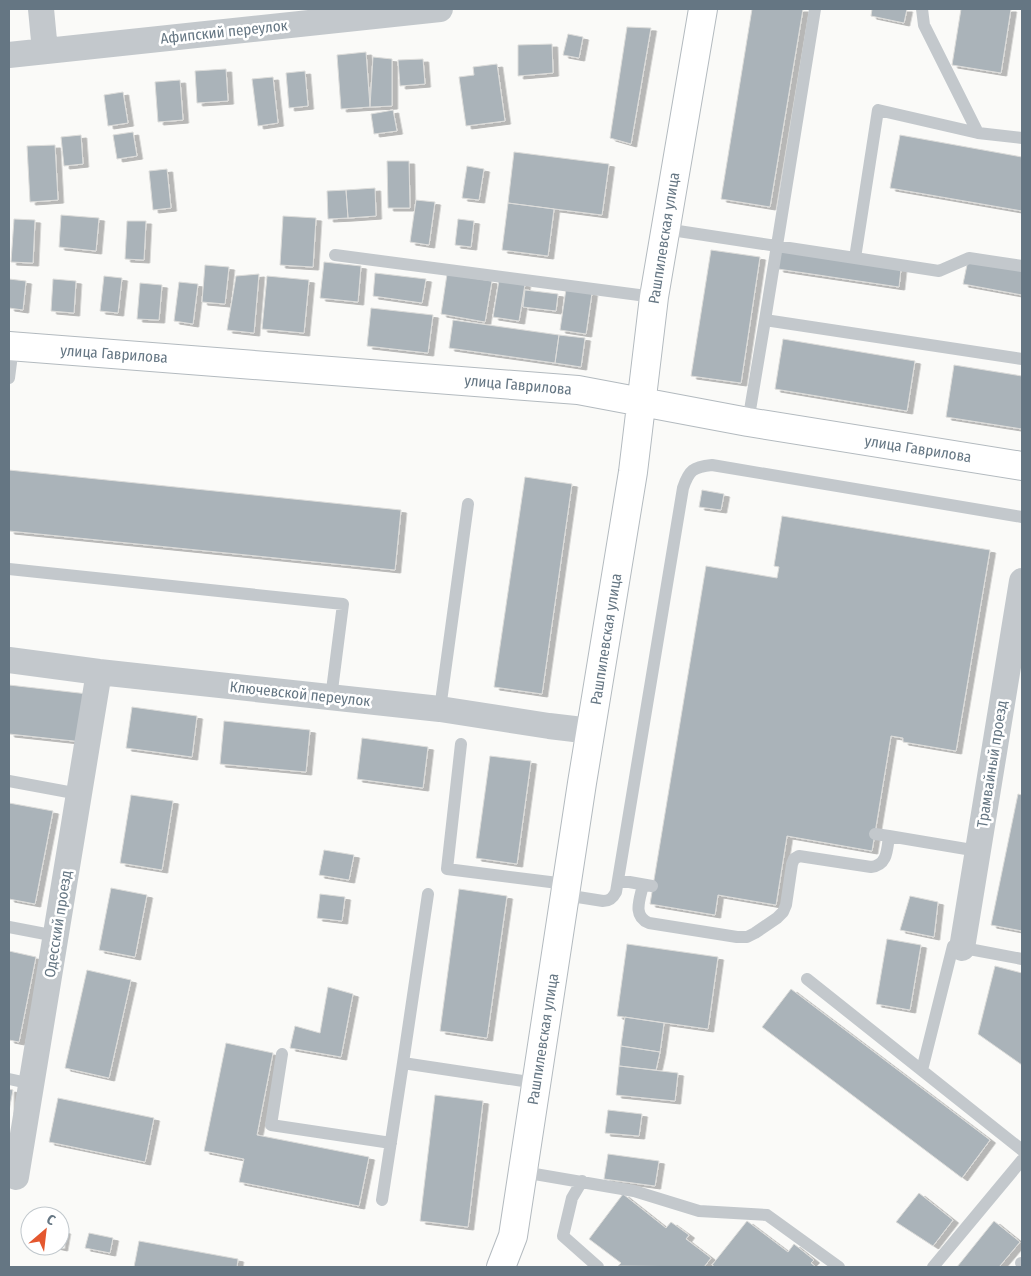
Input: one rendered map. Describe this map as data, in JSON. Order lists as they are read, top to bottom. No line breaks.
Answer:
{"streets":{"street":["Афипский переулок","Рашпилевская улица","улица Гаврилова","Ключевской переулок","Трамвайный проезд","Одесский проезд"]},"crossings":[["Рашпилевская улица","улица Гаврилова"],["Рашпилевская улица","Ключевской переулок"],["Ключевской переулок","Одесский проезд"]],"north":"top right"}
